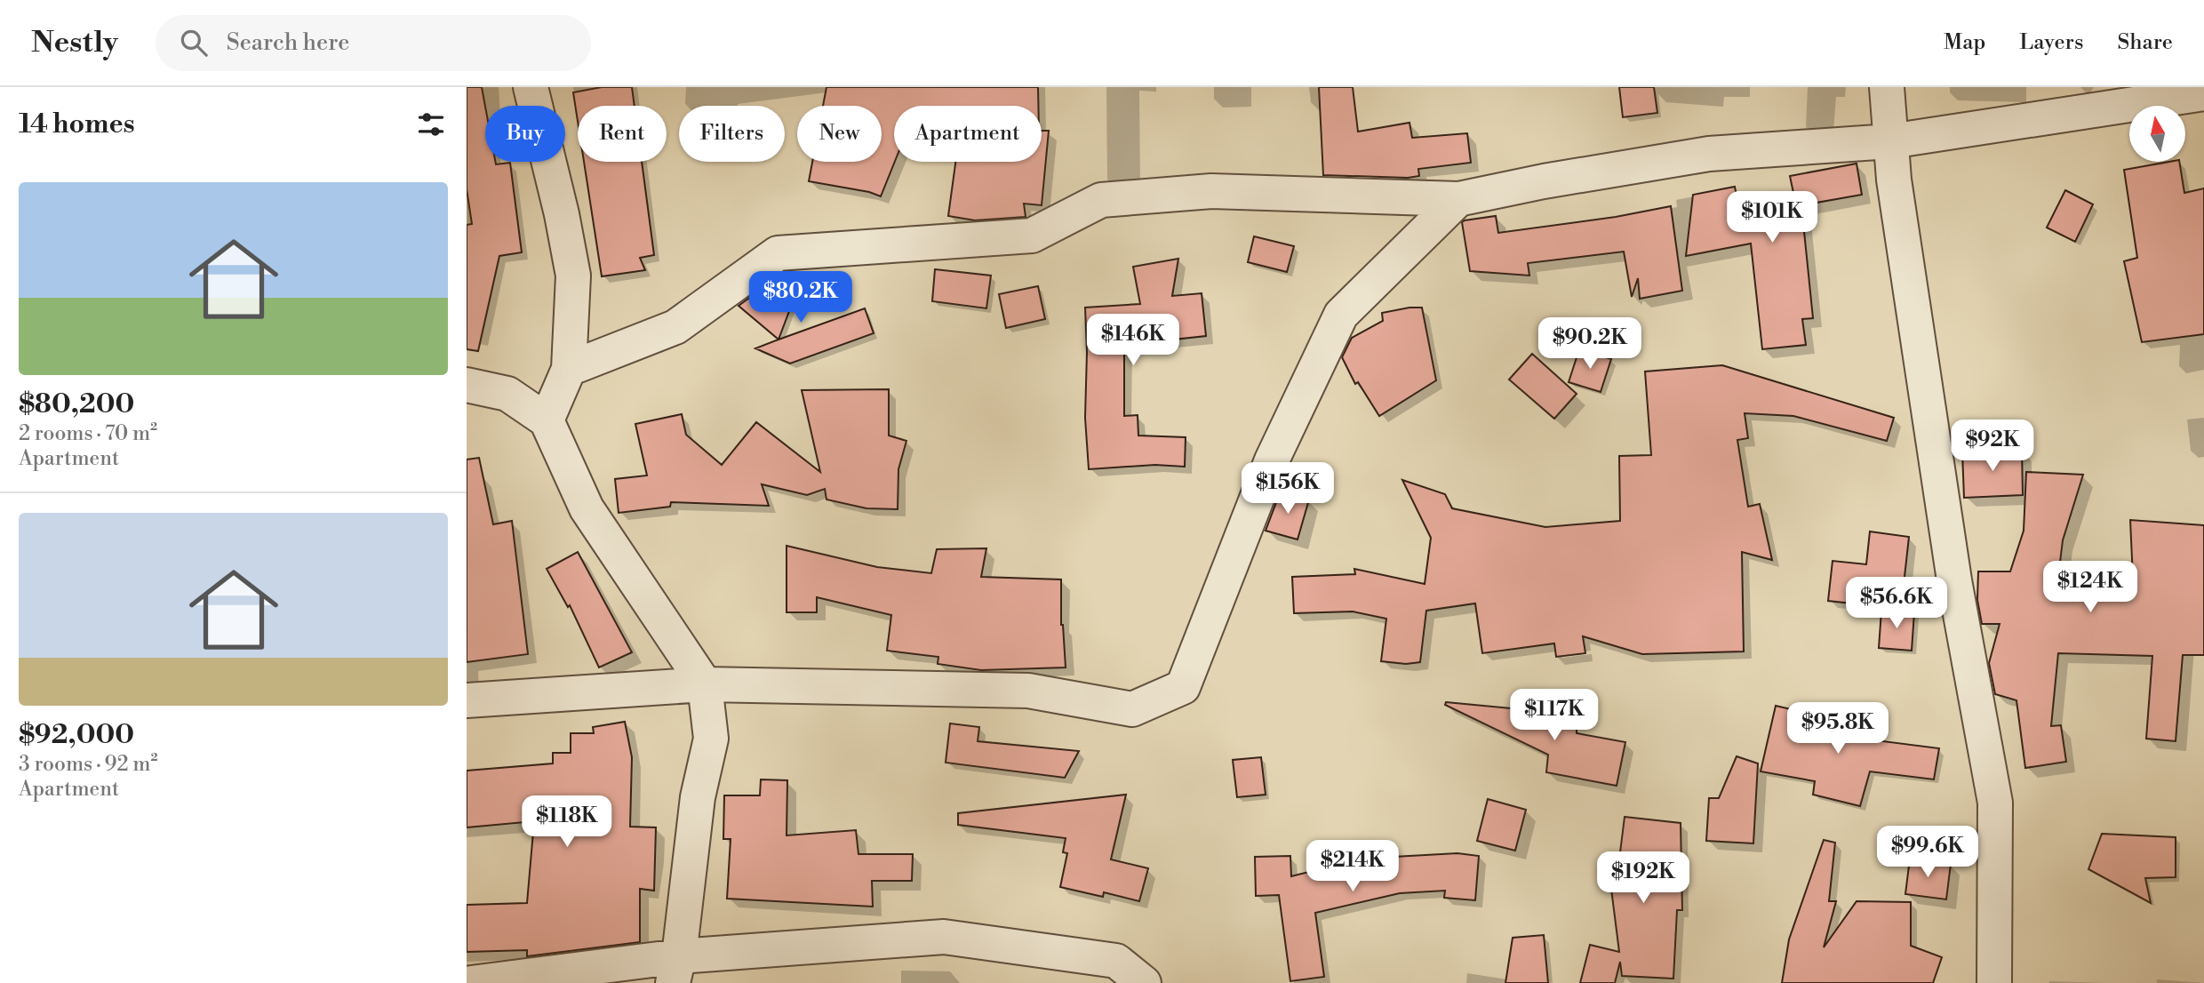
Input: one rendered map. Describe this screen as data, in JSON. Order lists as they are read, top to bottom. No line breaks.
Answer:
{"north":"top","page":{"header":"Nestly","search":"Search here","nav":["Map","Layers","Share"],"heading":"14 homes","chip":["Buy","Rent","Filters","New","Apartment"],"list":[{"name":"$80,200","note":"2 rooms · 70 m² · Apartment"},{"name":"$92,000","note":"3 rooms · 92 m² · Apartment"}],"price":["$101K","$80.2K","$146K","$90.2K","$92K","$156K","$124K","$56.6K","$117K","$95.8K","$118K","$99.6K","$214K","$192K"]}}
